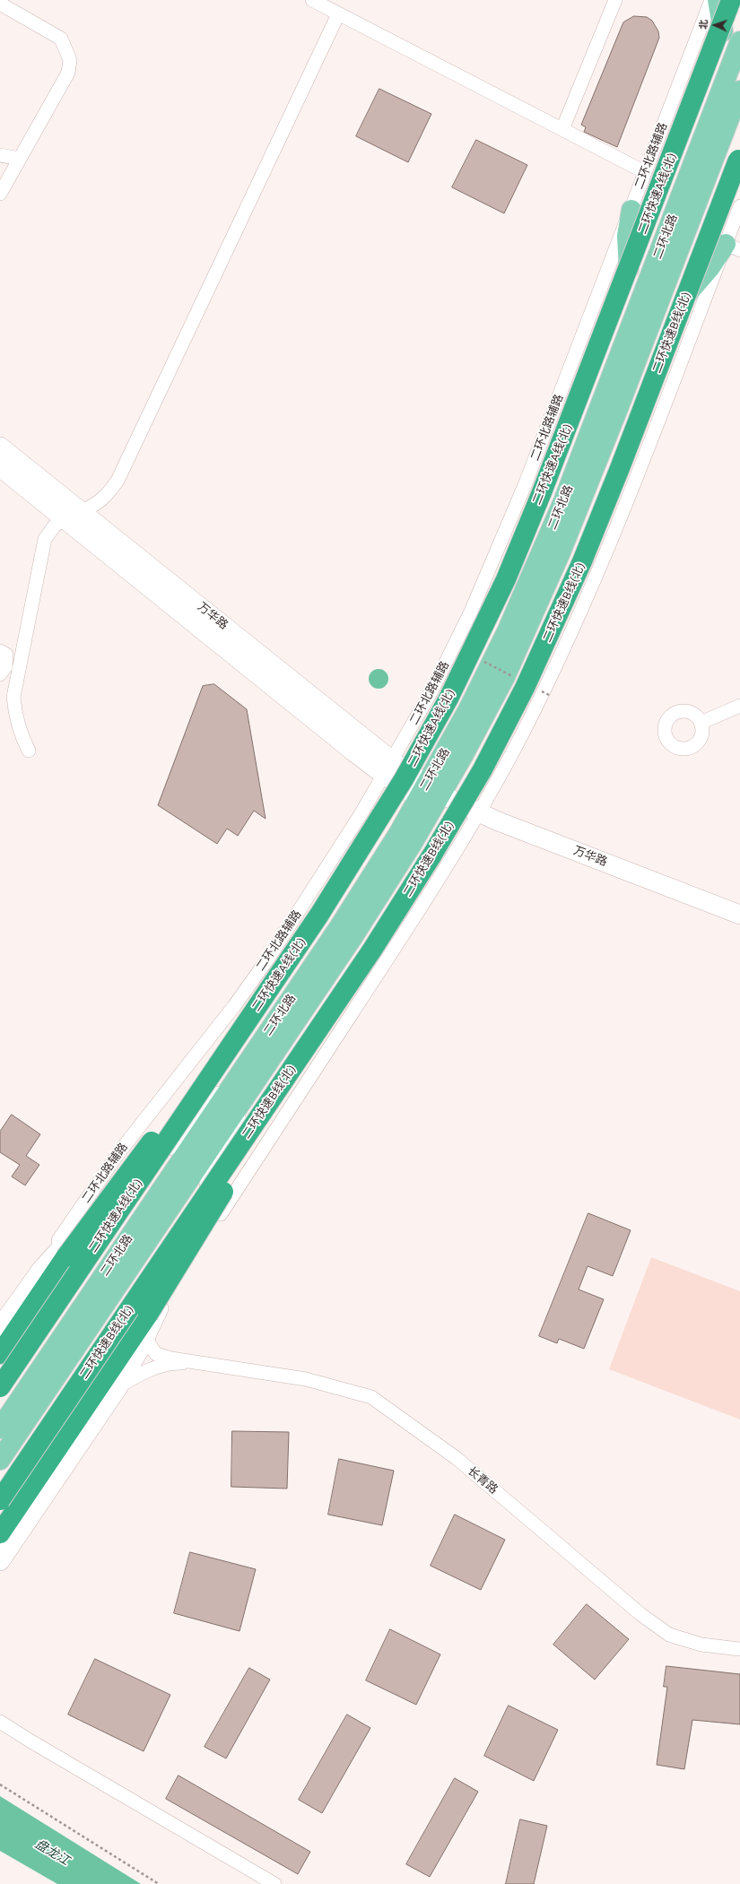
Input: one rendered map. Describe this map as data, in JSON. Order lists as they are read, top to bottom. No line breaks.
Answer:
{"streets":{"highway":["二环快速A线(北)","二环快速B线(北)"],"main road":["二环北路"],"street":["二环北路辅路","万华路","长青路"]},"crossings":[["二环北路辅路","二环快速A线(北)"],["二环北路辅路","万华路"],["二环北路","万华路"]],"water":["盘龙江"],"north":"left"}
